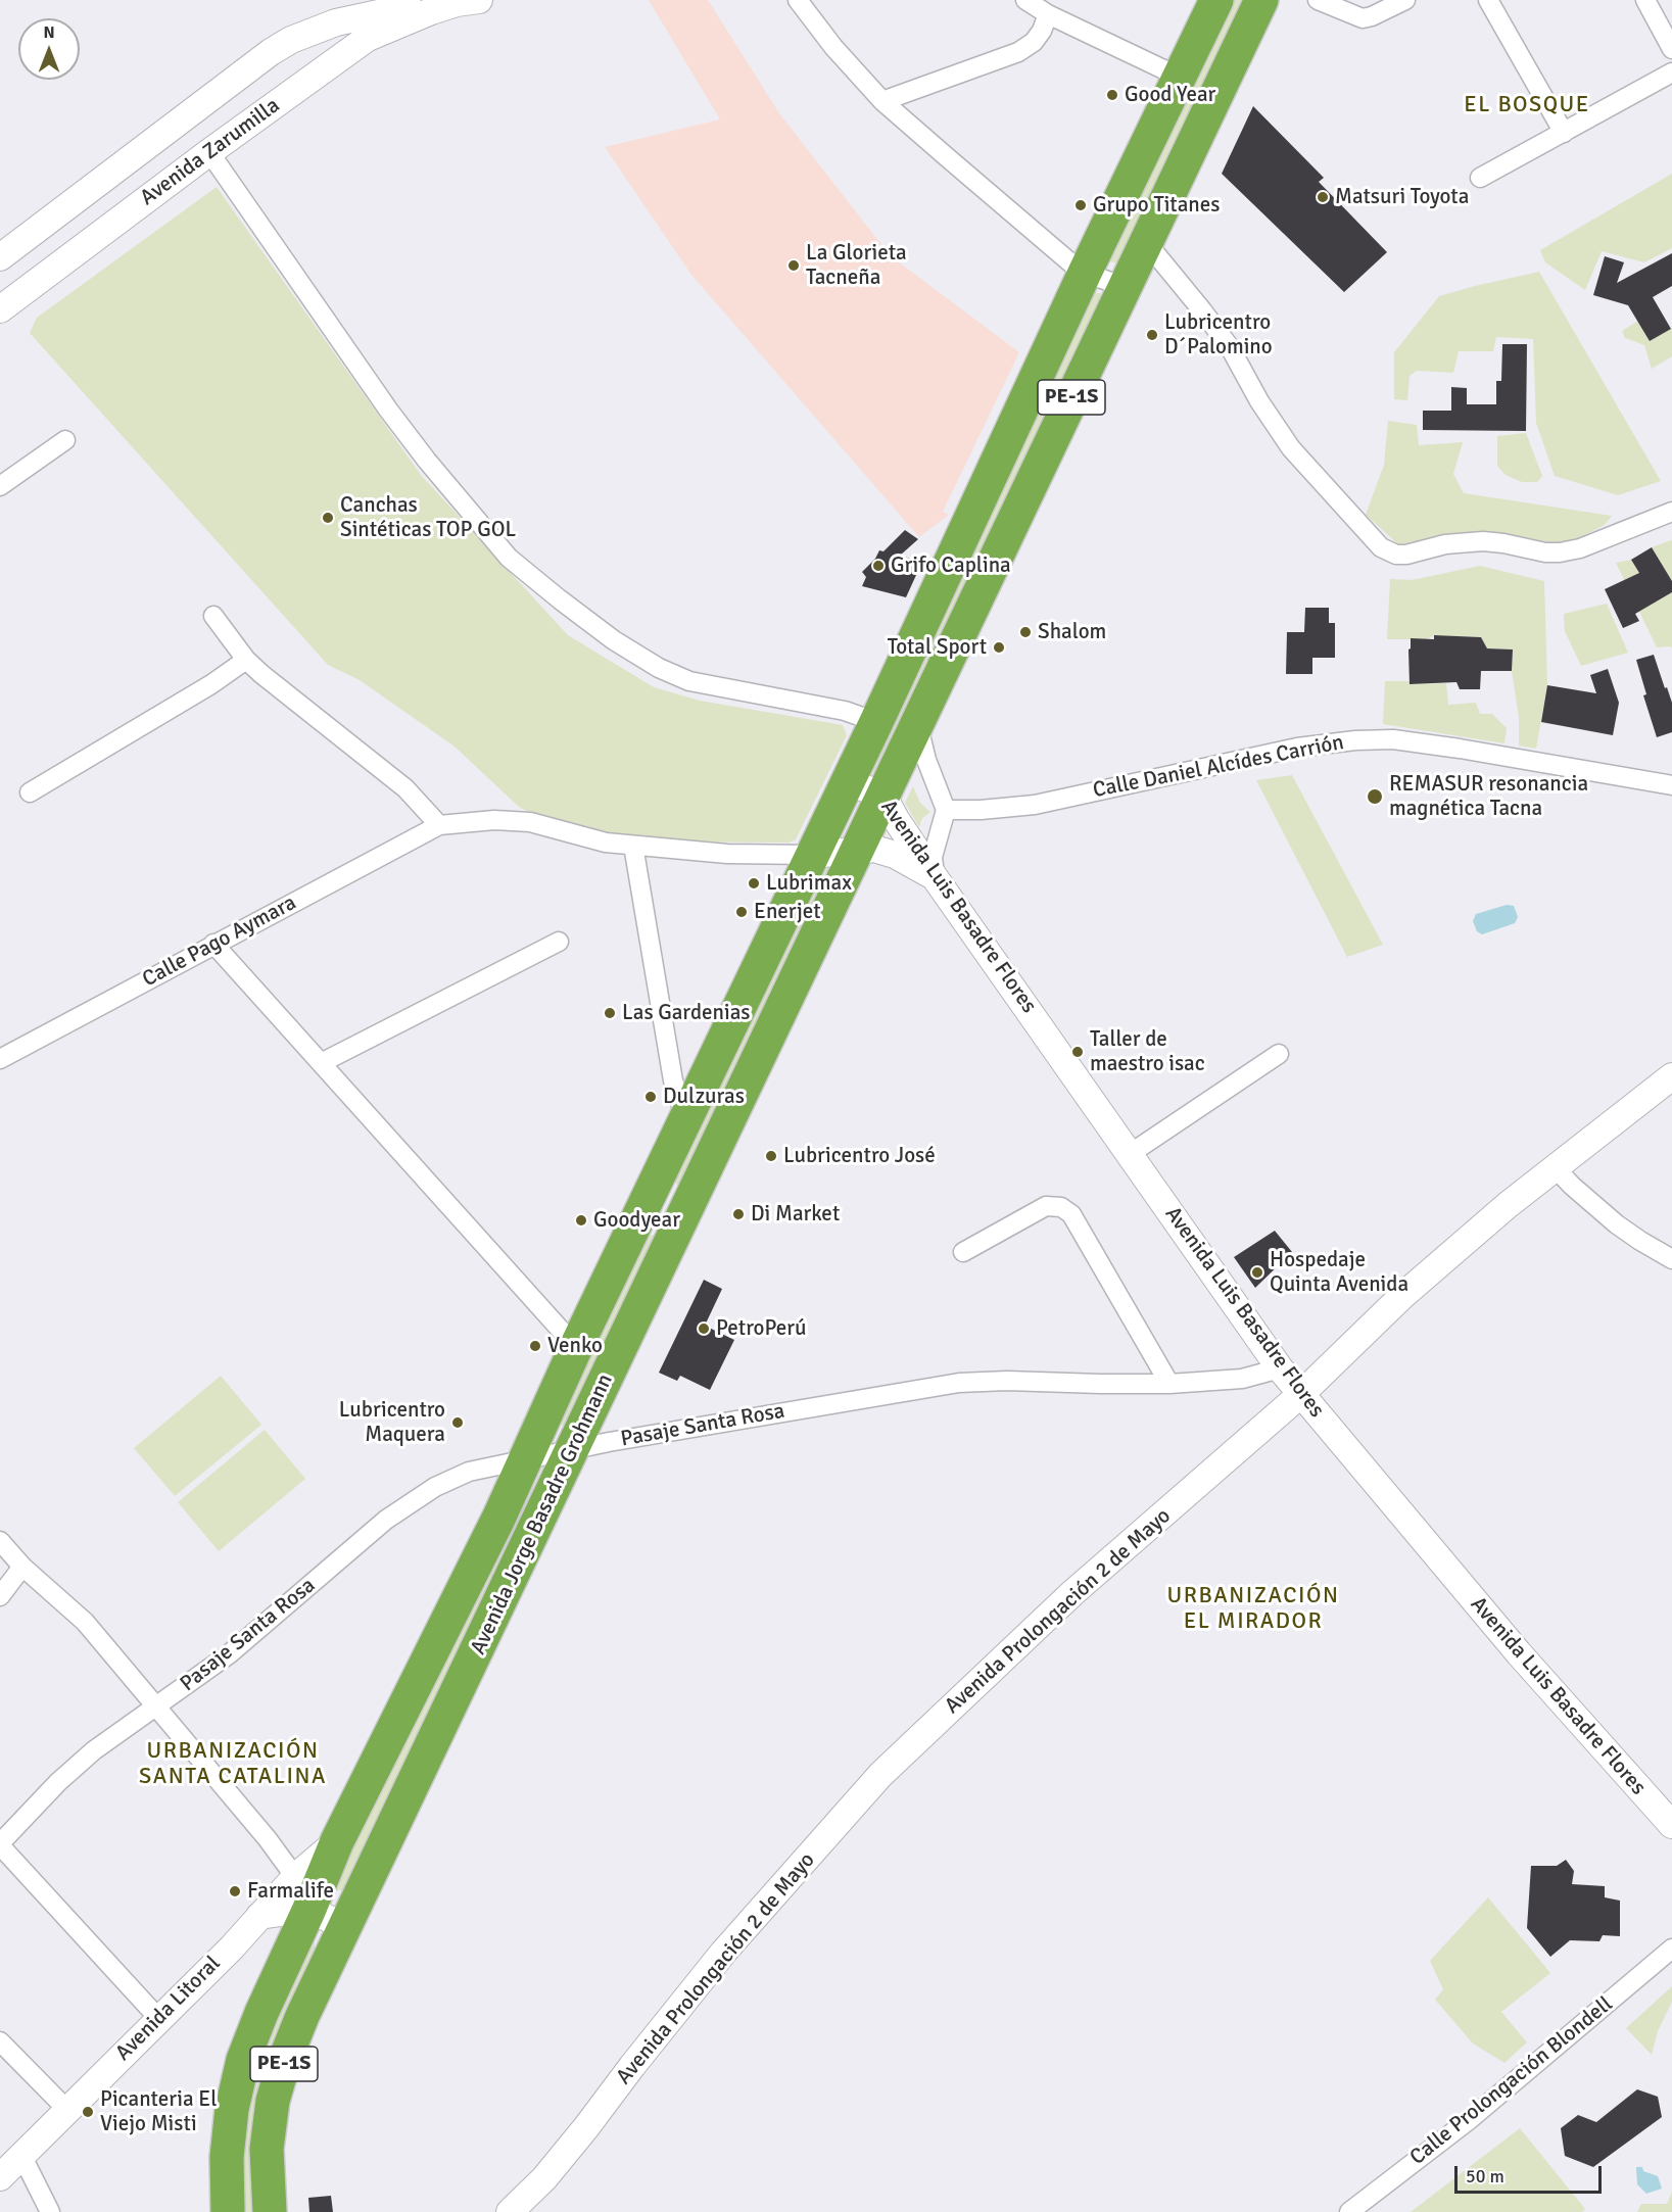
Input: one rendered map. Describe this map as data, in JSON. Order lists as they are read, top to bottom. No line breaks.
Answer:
{"streets":{"highway":["PE-1S","Avenida Jorge Basadre Grohmann"],"street":["Avenida Zarumilla","Calle Daniel Alcídes Carrión","Avenida Luis Basadre Flores","Calle Pago Aymara","Pasaje Santa Rosa","Avenida Prolongación 2 de Mayo","Avenida Litoral","Calle Prolongación Blondell"]},"crossings":[["Avenida Luis Basadre Flores","Pasaje Santa Rosa"],["Avenida Luis Basadre Flores","Avenida Jorge Basadre Grohmann"],["Avenida Luis Basadre Flores","Avenida Prolongación 2 de Mayo"],["Pasaje Santa Rosa","Avenida Jorge Basadre Grohmann"],["Avenida Jorge Basadre Grohmann","Avenida Litoral"]],"districts":["EL BOSQUE","URBANIZACIÓN EL MIRADOR","URBANIZACIÓN SANTA CATALINA"],"places":["Good Year","Matsuri Toyota","Grupo Titanes","La Glorieta Tacneña","Lubricentro D´Palomino","Canchas Sintéticas TOP GOL","Grifo Caplina","Shalom","Total Sport","REMASUR resonancia magnética Tacna","Lubrimax","Enerjet","Las Gardenias","Taller de maestro isac","Dulzuras","Lubricentro José","Di Market","Goodyear","Hospedaje Quinta Avenida","PetroPerú","Venko","Lubricentro Maquera","Farmalife","Picanteria El Viejo Misti"],"scale_bar":"50 m","north":"top"}
